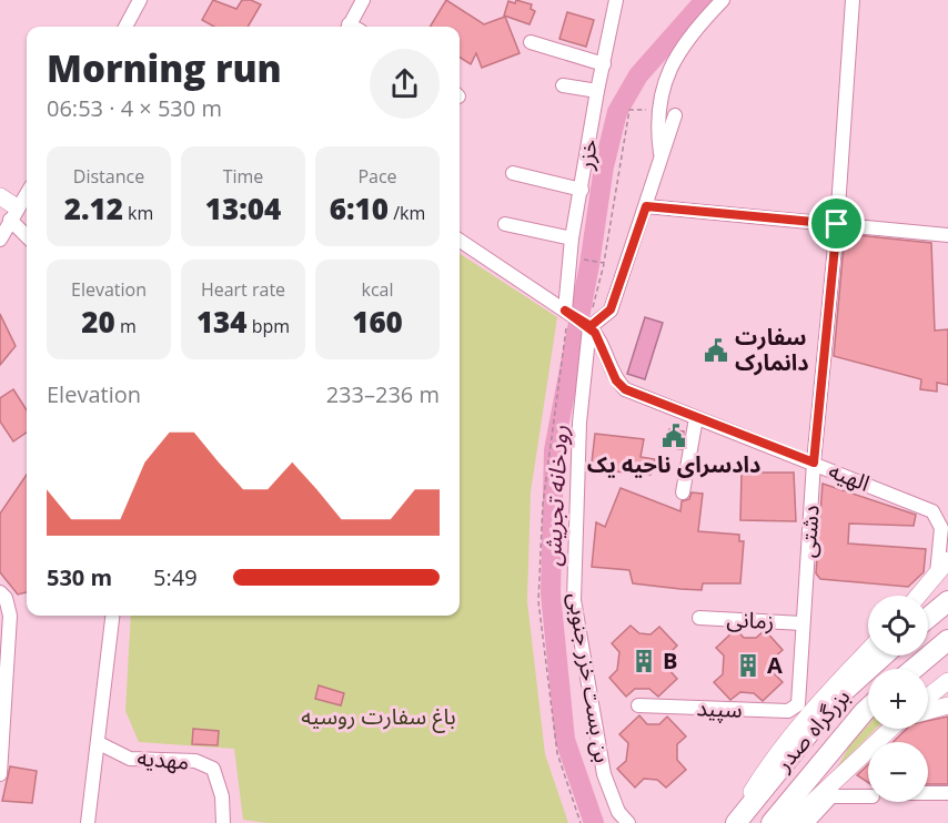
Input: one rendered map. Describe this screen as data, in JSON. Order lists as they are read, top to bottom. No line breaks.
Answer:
{"streets":{"highway":["بزرگراه صدر"],"street":["خزر","الهیه","دشتی","زمانی","بن بست خزر جنوبی","سپید","مهدیه"]},"crossings":[["خزر","الهیه"],["الهیه","دشتی"],["الهیه","بن بست خزر جنوبی"],["دشتی","زمانی"],["دشتی","سپید"]],"water":["رودخانه تجریش"],"parks":["باغ سفارت روسیه"],"places":{"public building":["سفارت دانمارک","دادسرای ناحیه یک"],"building":["B","A"]},"page":{"heading":["Morning run","06:53 · 4 × 530 m"],"stats":[["Distance","2.12 km"],["Time","13:04"],["Pace","6:10 /km"],["Elevation","20 m"],["Heart rate","134 bpm"],["kcal","160"]],"chart":["Elevation","233–236 m"],"list":[{"name":"530 m","note":"5:49"}],"map_buttons":["+","−"]}}
